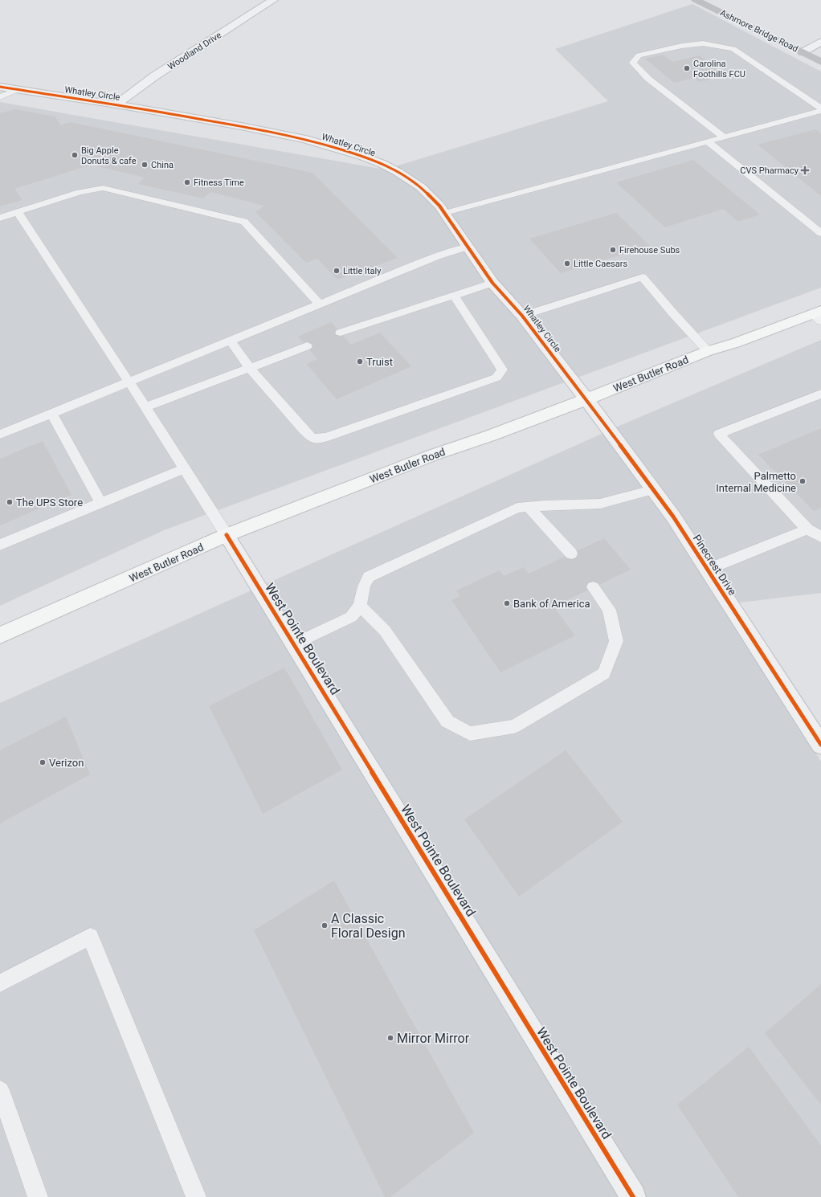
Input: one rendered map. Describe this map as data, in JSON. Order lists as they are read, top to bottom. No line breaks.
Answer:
{"streets":{"main road":["Ashmore Bridge Road","West Butler Road"],"street":["Woodland Drive","Whatley Circle","Pinecrest Drive","West Pointe Boulevard"]},"crossings":[["Woodland Drive","Whatley Circle"],["Whatley Circle","West Butler Road"],["Whatley Circle","Pinecrest Drive"],["West Butler Road","Pinecrest Drive"],["West Butler Road","West Pointe Boulevard"]],"places":{"other":["Carolina Foothills FCU","Big Apple Donuts & cafe","China","Fitness Time","Firehouse Subs","Little Caesars","Little Italy","Truist","Palmetto Internal Medicine","The UPS Store","Bank of America","Verizon","A Classic Floral Design","Mirror Mirror"],"health":["CVS Pharmacy"]}}
